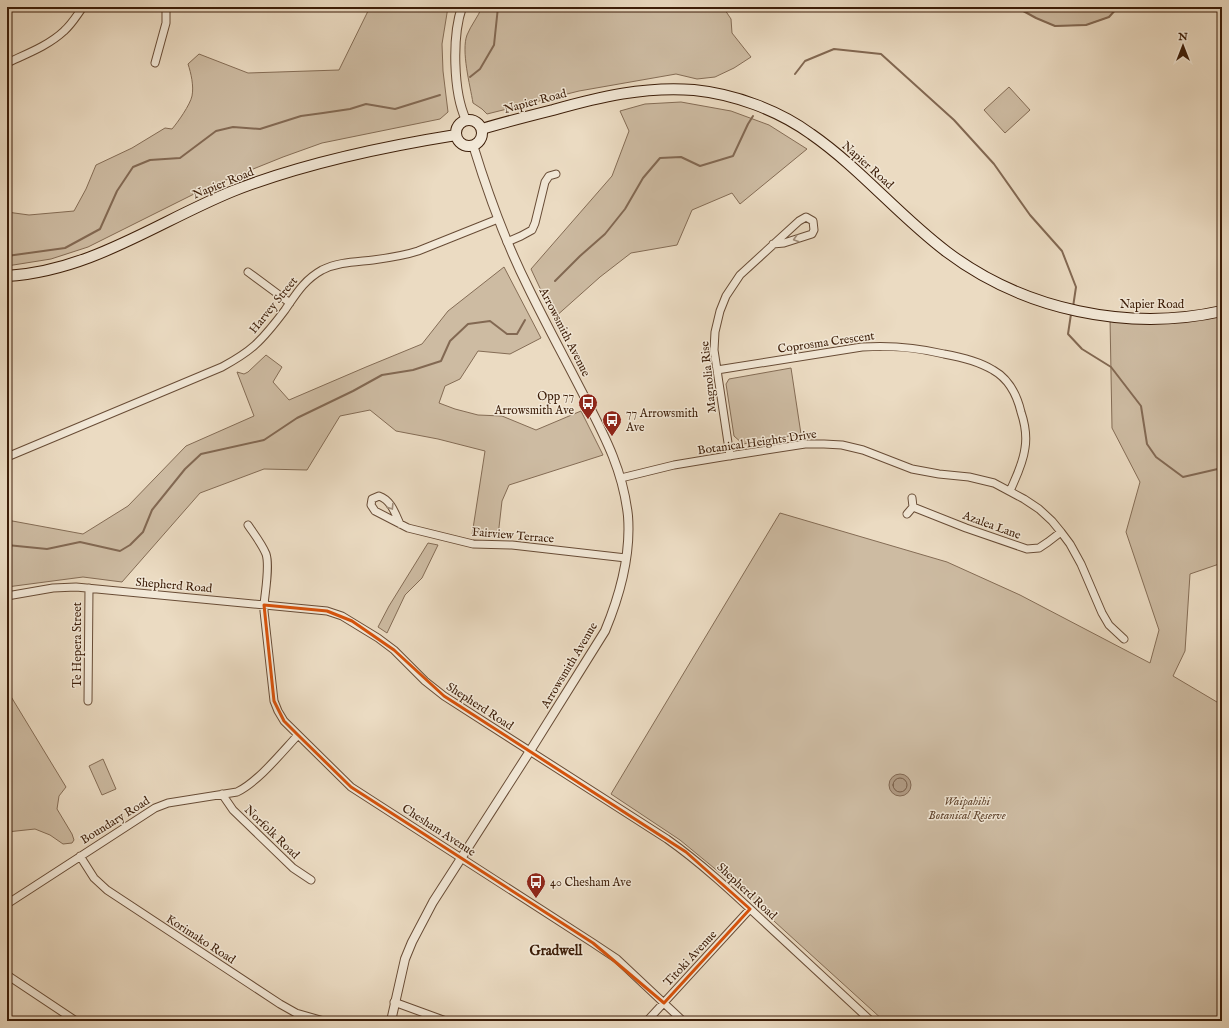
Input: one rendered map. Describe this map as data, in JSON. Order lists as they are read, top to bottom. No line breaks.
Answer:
{"streets":{"main road":["Napier Road"],"street":["Harvey Street","Arrowsmith Avenue","Coprosma Crescent","Magnolia Rise","Botanical Heights Drive","Azalea Lane","Fairview Terrace","Shepherd Road","Te Hepera Street","Boundary Road","Chesham Avenue","Norfolk Road","Korimako Road","Titoki Avenue"]},"crossings":[["Napier Road","Arrowsmith Avenue"],["Harvey Street","Arrowsmith Avenue"],["Arrowsmith Avenue","Botanical Heights Drive"],["Arrowsmith Avenue","Fairview Terrace"],["Arrowsmith Avenue","Shepherd Road"],["Arrowsmith Avenue","Chesham Avenue"],["Coprosma Crescent","Magnolia Rise"],["Coprosma Crescent","Botanical Heights Drive"],["Magnolia Rise","Botanical Heights Drive"],["Botanical Heights Drive","Azalea Lane"],["Shepherd Road","Te Hepera Street"],["Shepherd Road","Chesham Avenue"],["Shepherd Road","Titoki Avenue"],["Boundary Road","Chesham Avenue"],["Boundary Road","Norfolk Road"],["Boundary Road","Korimako Road"],["Chesham Avenue","Titoki Avenue"]],"districts":["Gradwell"],"parks":["Waipahihi Botanical Reserve"],"places":{"bus stop":["Opp 77 Arrowsmith Ave","77 Arrowsmith Ave","40 Chesham Ave"]},"north":"top"}
